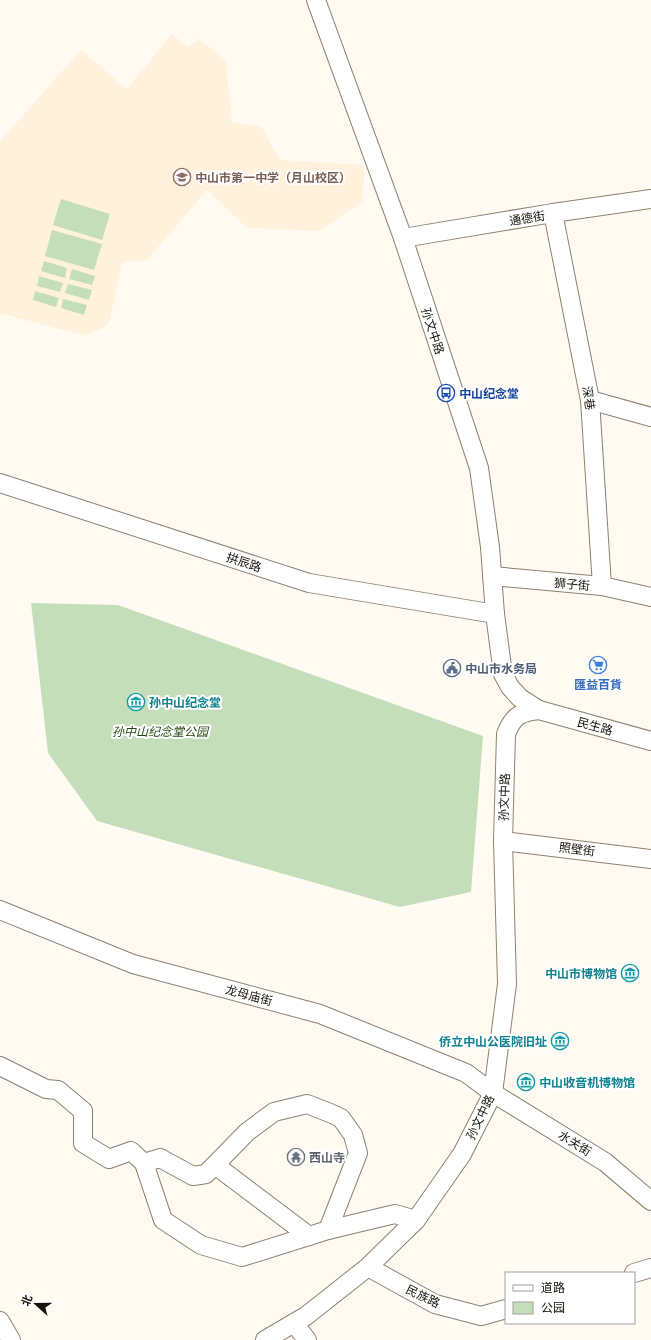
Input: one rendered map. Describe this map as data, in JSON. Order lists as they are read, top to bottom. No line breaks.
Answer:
{"streets":{"street":["通德街","孙文中路","深巷","拱辰路","狮子街","民生路","照壁街","龙母庙街","水关街","民族路"]},"crossings":[["通德街","孙文中路"],["通德街","深巷"],["孙文中路","拱辰路"],["孙文中路","狮子街"],["孙文中路","民生路"],["孙文中路","照壁街"],["孙文中路","龙母庙街"],["孙文中路","水关街"],["孙文中路","民族路"],["深巷","狮子街"],["龙母庙街","水关街"]],"parks":["孙中山纪念堂公园"],"places":{"school or university":["中山市第一中学（月山校区）"],"bus stop":["中山纪念堂"],"supermarket":["匯益百貨"],"public building":["中山市水务局"],"museum":["孙中山纪念堂","中山市博物馆","侨立中山公医院旧址","中山收音机博物馆"],"temple":["西山寺"]},"legend":["道路","公园"],"north":"left"}
